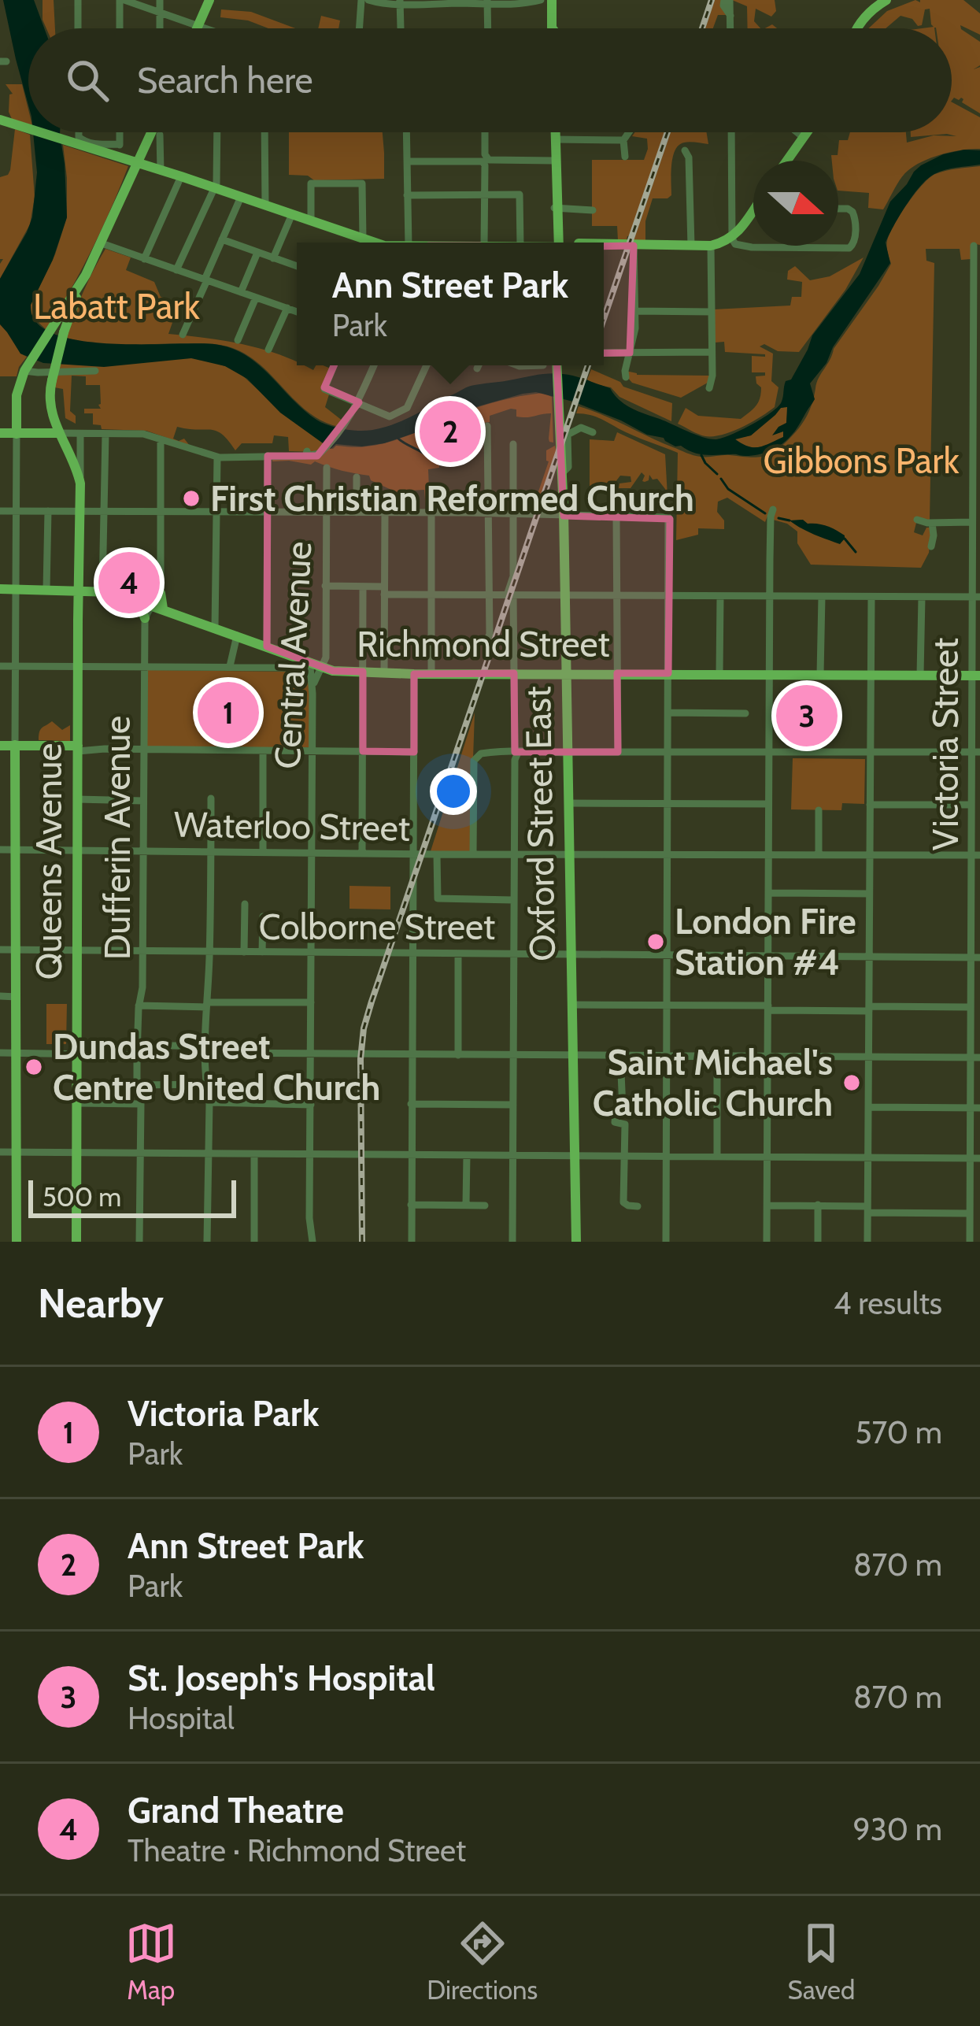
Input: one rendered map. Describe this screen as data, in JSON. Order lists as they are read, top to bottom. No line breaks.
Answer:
{"streets":{"main road":["Richmond Street","Oxford Street East","Queens Avenue"],"street":["Central Avenue","Victoria Street","Waterloo Street","Dufferin Avenue","Colborne Street"]},"crossings":[["Richmond Street","Central Avenue"],["Richmond Street","Victoria Street"],["Richmond Street","Oxford Street East"],["Richmond Street","Queens Avenue"],["Central Avenue","Waterloo Street"],["Central Avenue","Colborne Street"],["Victoria Street","Waterloo Street"],["Victoria Street","Colborne Street"],["Oxford Street East","Waterloo Street"],["Oxford Street East","Colborne Street"],["Waterloo Street","Dufferin Avenue"],["Waterloo Street","Queens Avenue"],["Dufferin Avenue","Colborne Street"],["Queens Avenue","Colborne Street"]],"parks":["Labatt Park","Gibbons Park"],"places":["First Christian Reformed Church","London Fire Station #4","Dundas Street Centre United Church","Saint Michael's Catholic Church"],"scale_bar":"500 m","north":"right","page":{"search":"Search here","popup":["Ann Street Park","Park"],"pins":["2","4","1","3"],"scale":"500 m","heading":["Nearby","4 results"],"list":[{"mark":"1","name":"Victoria Park","note":"Park","value":"570 m"},{"mark":"2","name":"Ann Street Park","note":"Park","value":"870 m"},{"mark":"3","name":"St. Joseph's Hospital","note":"Hospital","value":"870 m"},{"mark":"4","name":"Grand Theatre","note":"Theatre · Richmond Street","value":"930 m"}],"nav":["Map","Directions","Saved"]}}
